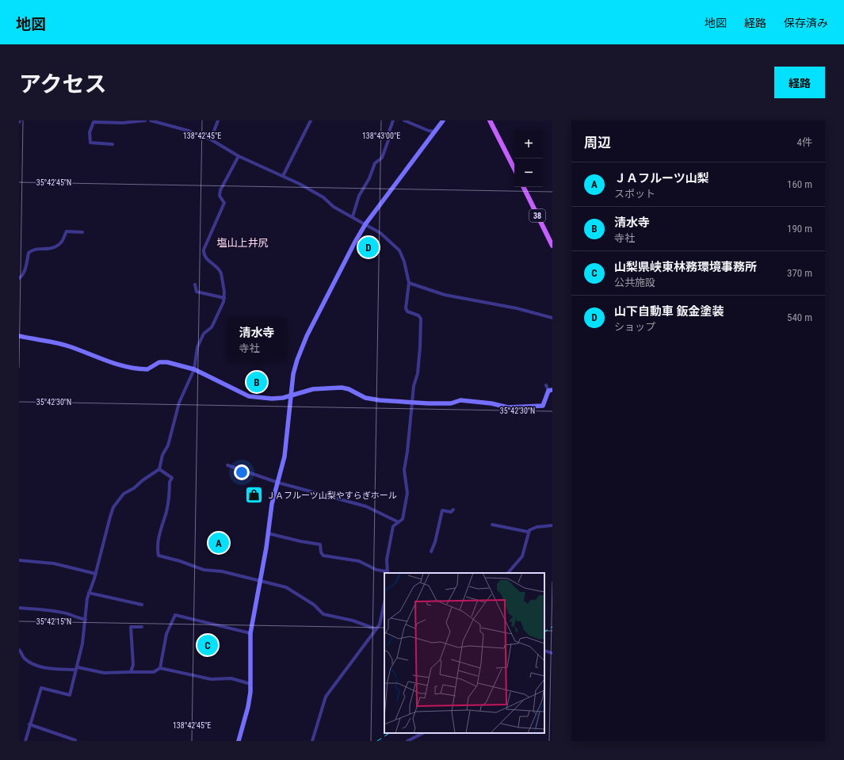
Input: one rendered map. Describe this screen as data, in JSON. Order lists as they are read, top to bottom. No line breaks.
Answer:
{"streets":{"main road":["38"]},"districts":["塩山上井尻"],"places":{"shop":["ＪＡフルーツ山梨やすらぎホール"]},"page":{"header":"地図","nav":["地図","経路","保存済み"],"title":"アクセス","buttons":"経路","heading":["周辺","4件"],"map_buttons":["+","−"],"list":[{"mark":"A","name":"ＪＡフルーツ山梨","note":"スポット","value":"160 m"},{"mark":"B","name":"清水寺","note":"寺社","value":"190 m"},{"mark":"C","name":"山梨県峡東林務環境事務所","note":"公共施設","value":"370 m"},{"mark":"D","name":"山下自動車 鈑金塗装","note":"ショップ","value":"540 m"}],"pins":["D","B","A","C"],"popup":["清水寺","寺社"]},"coordinates":["138°42'45\"E","138°43'00\"E","35°42'45\"N","35°42'30\"N","35°42'15\"N"]}
